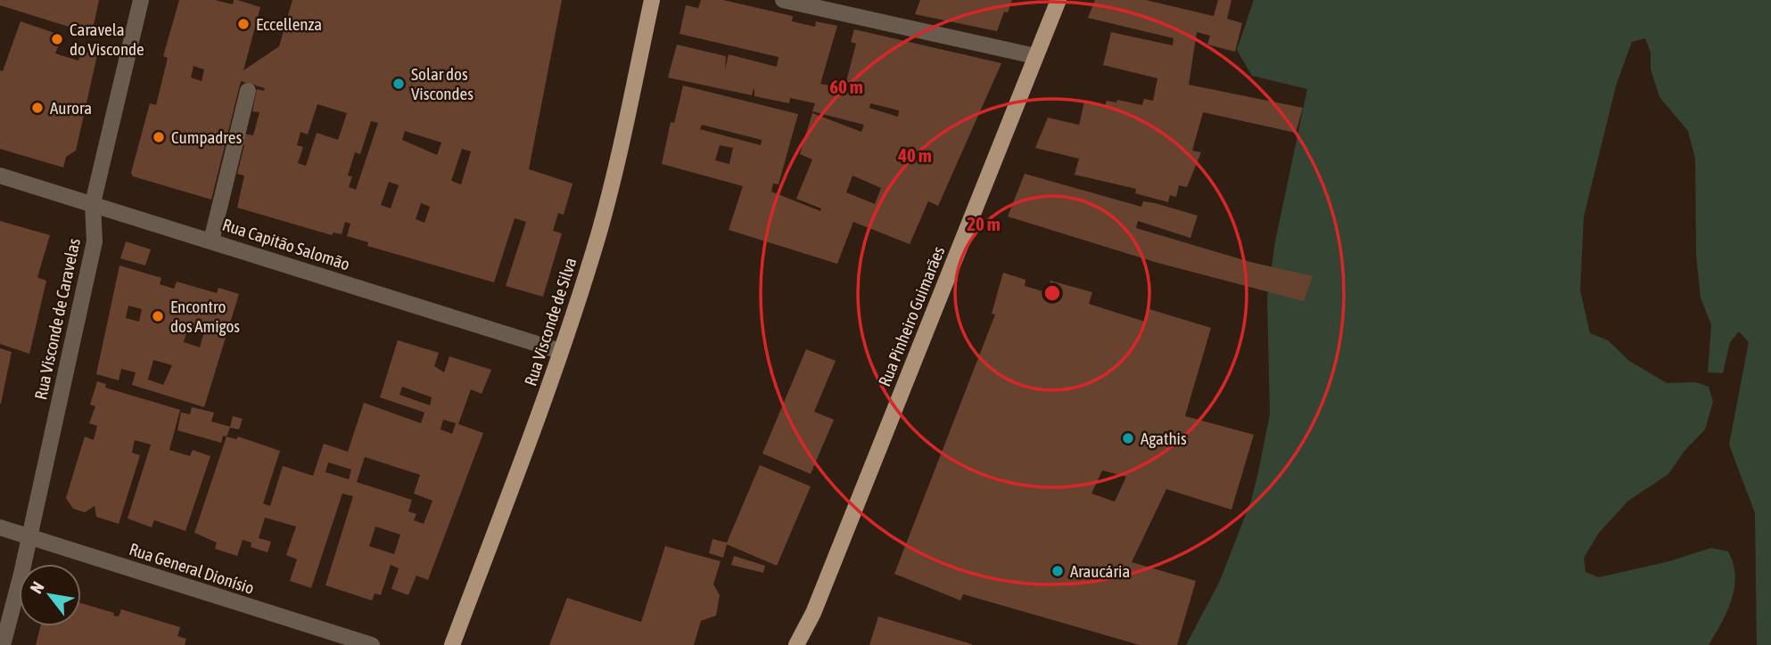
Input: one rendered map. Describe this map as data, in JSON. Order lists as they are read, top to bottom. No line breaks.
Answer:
{"streets":{"main road":["Rua Pinheiro Guimarães","Rua Visconde de Silva"],"street":["Rua Capitão Salomão","Rua Visconde de Caravelas","Rua General Dionísio"]},"crossings":[["Rua Capitão Salomão","Rua Visconde de Caravelas"],["Rua Capitão Salomão","Rua Visconde de Silva"],["Rua Visconde de Caravelas","Rua General Dionísio"]],"places":["Eccellenza","Caravela do Visconde","Solar dos Viscondes","Aurora","Cumpadres","Encontro dos Amigos","Agathis","Araucária"],"north":"top left","rings":["60 m","40 m","20 m"]}
